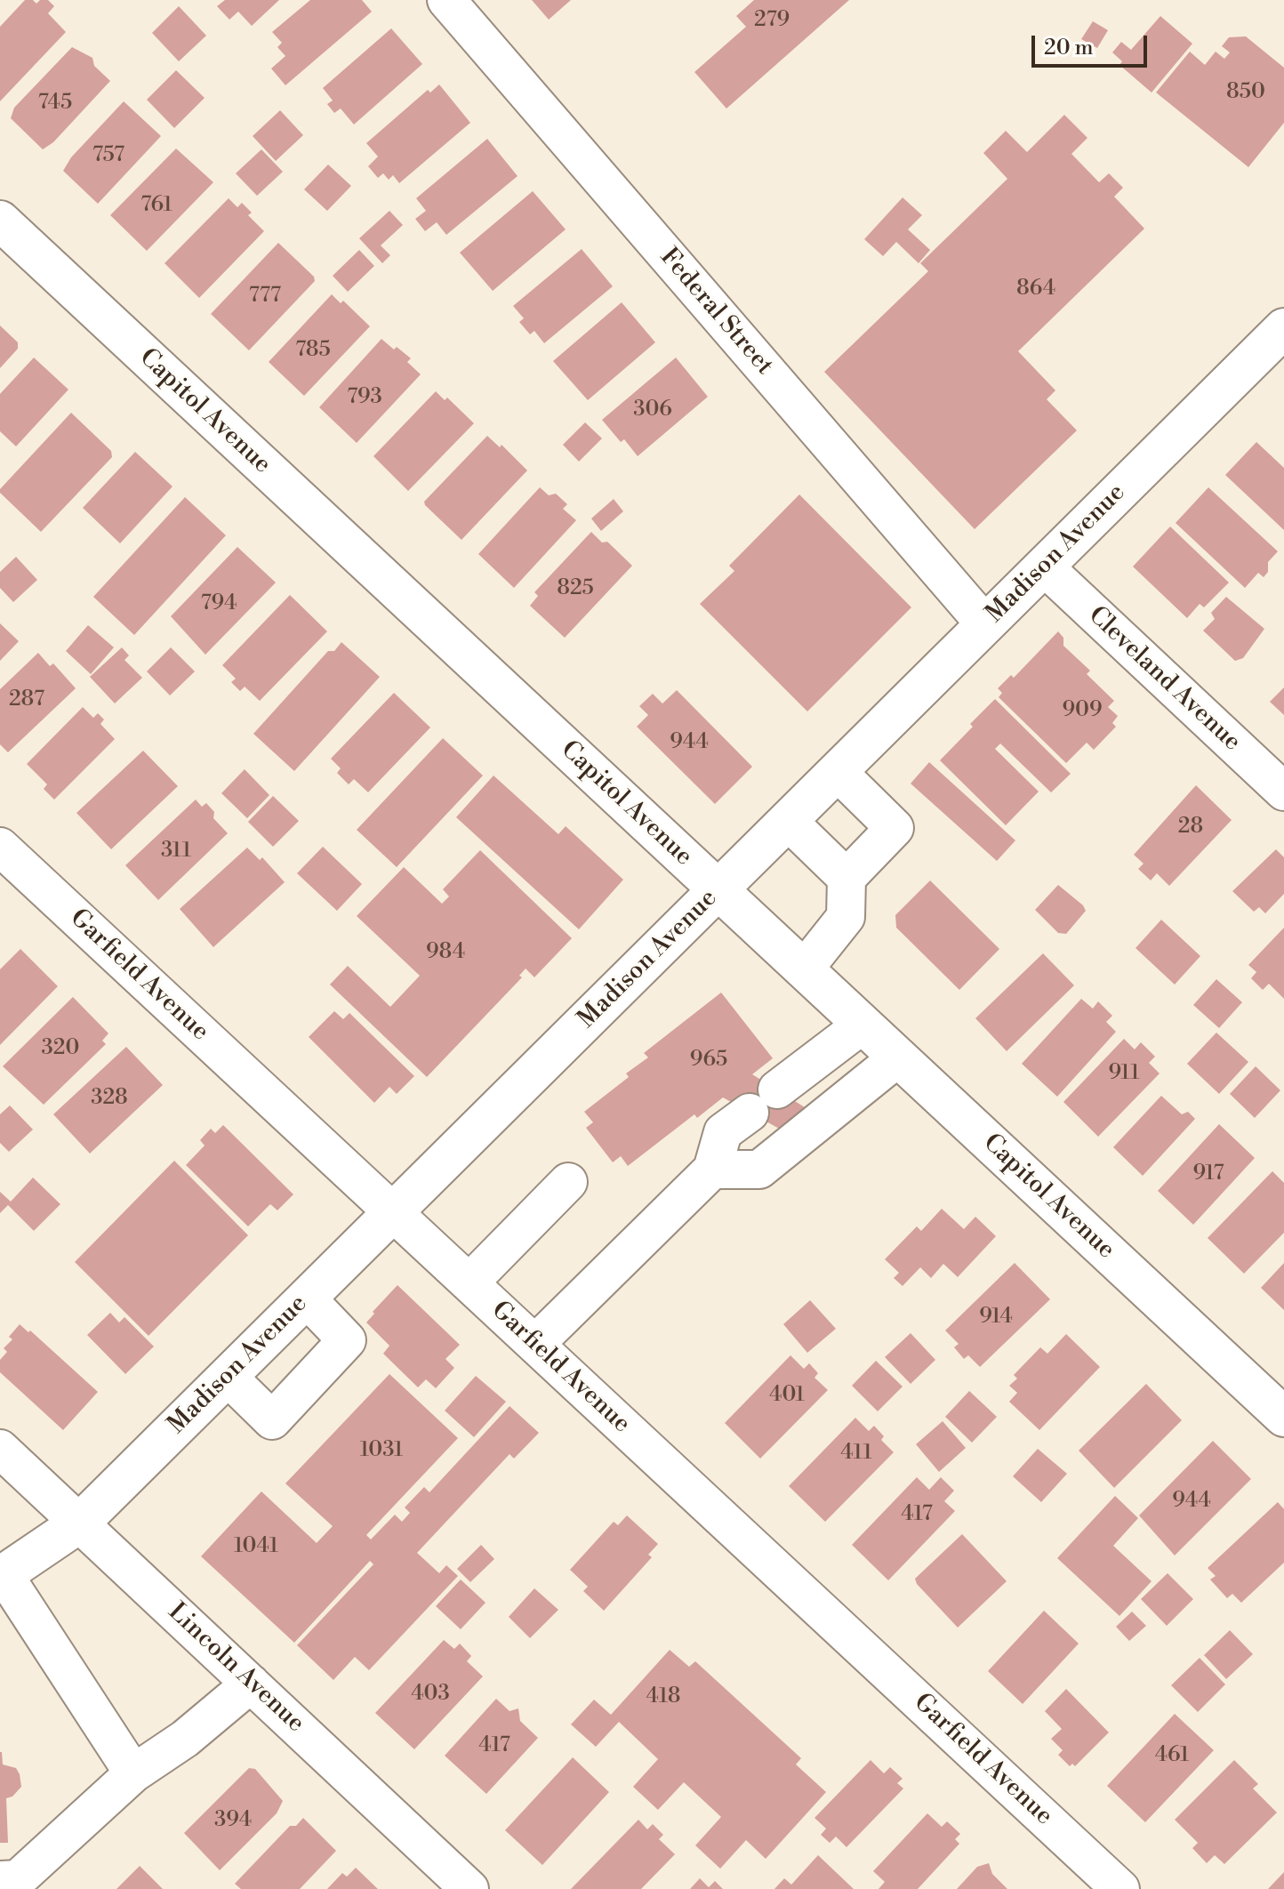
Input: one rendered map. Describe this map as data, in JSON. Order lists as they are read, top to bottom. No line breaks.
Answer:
{"streets":{"main road":["Capitol Avenue","Madison Avenue"],"street":["Federal Street","Cleveland Avenue","Garfield Avenue","Lincoln Avenue"]},"crossings":[["Federal Street","Madison Avenue"],["Capitol Avenue","Madison Avenue"],["Madison Avenue","Cleveland Avenue"],["Madison Avenue","Garfield Avenue"],["Madison Avenue","Lincoln Avenue"]],"house_numbers":["279","850","745","757","761","864","777","785","793","306","825","794","287","909","944","28","311","984","320","965","911","328","917","914","401","1031","411","944","417","1041","403","418","417","461","394"],"scale_bar":"20 m"}
